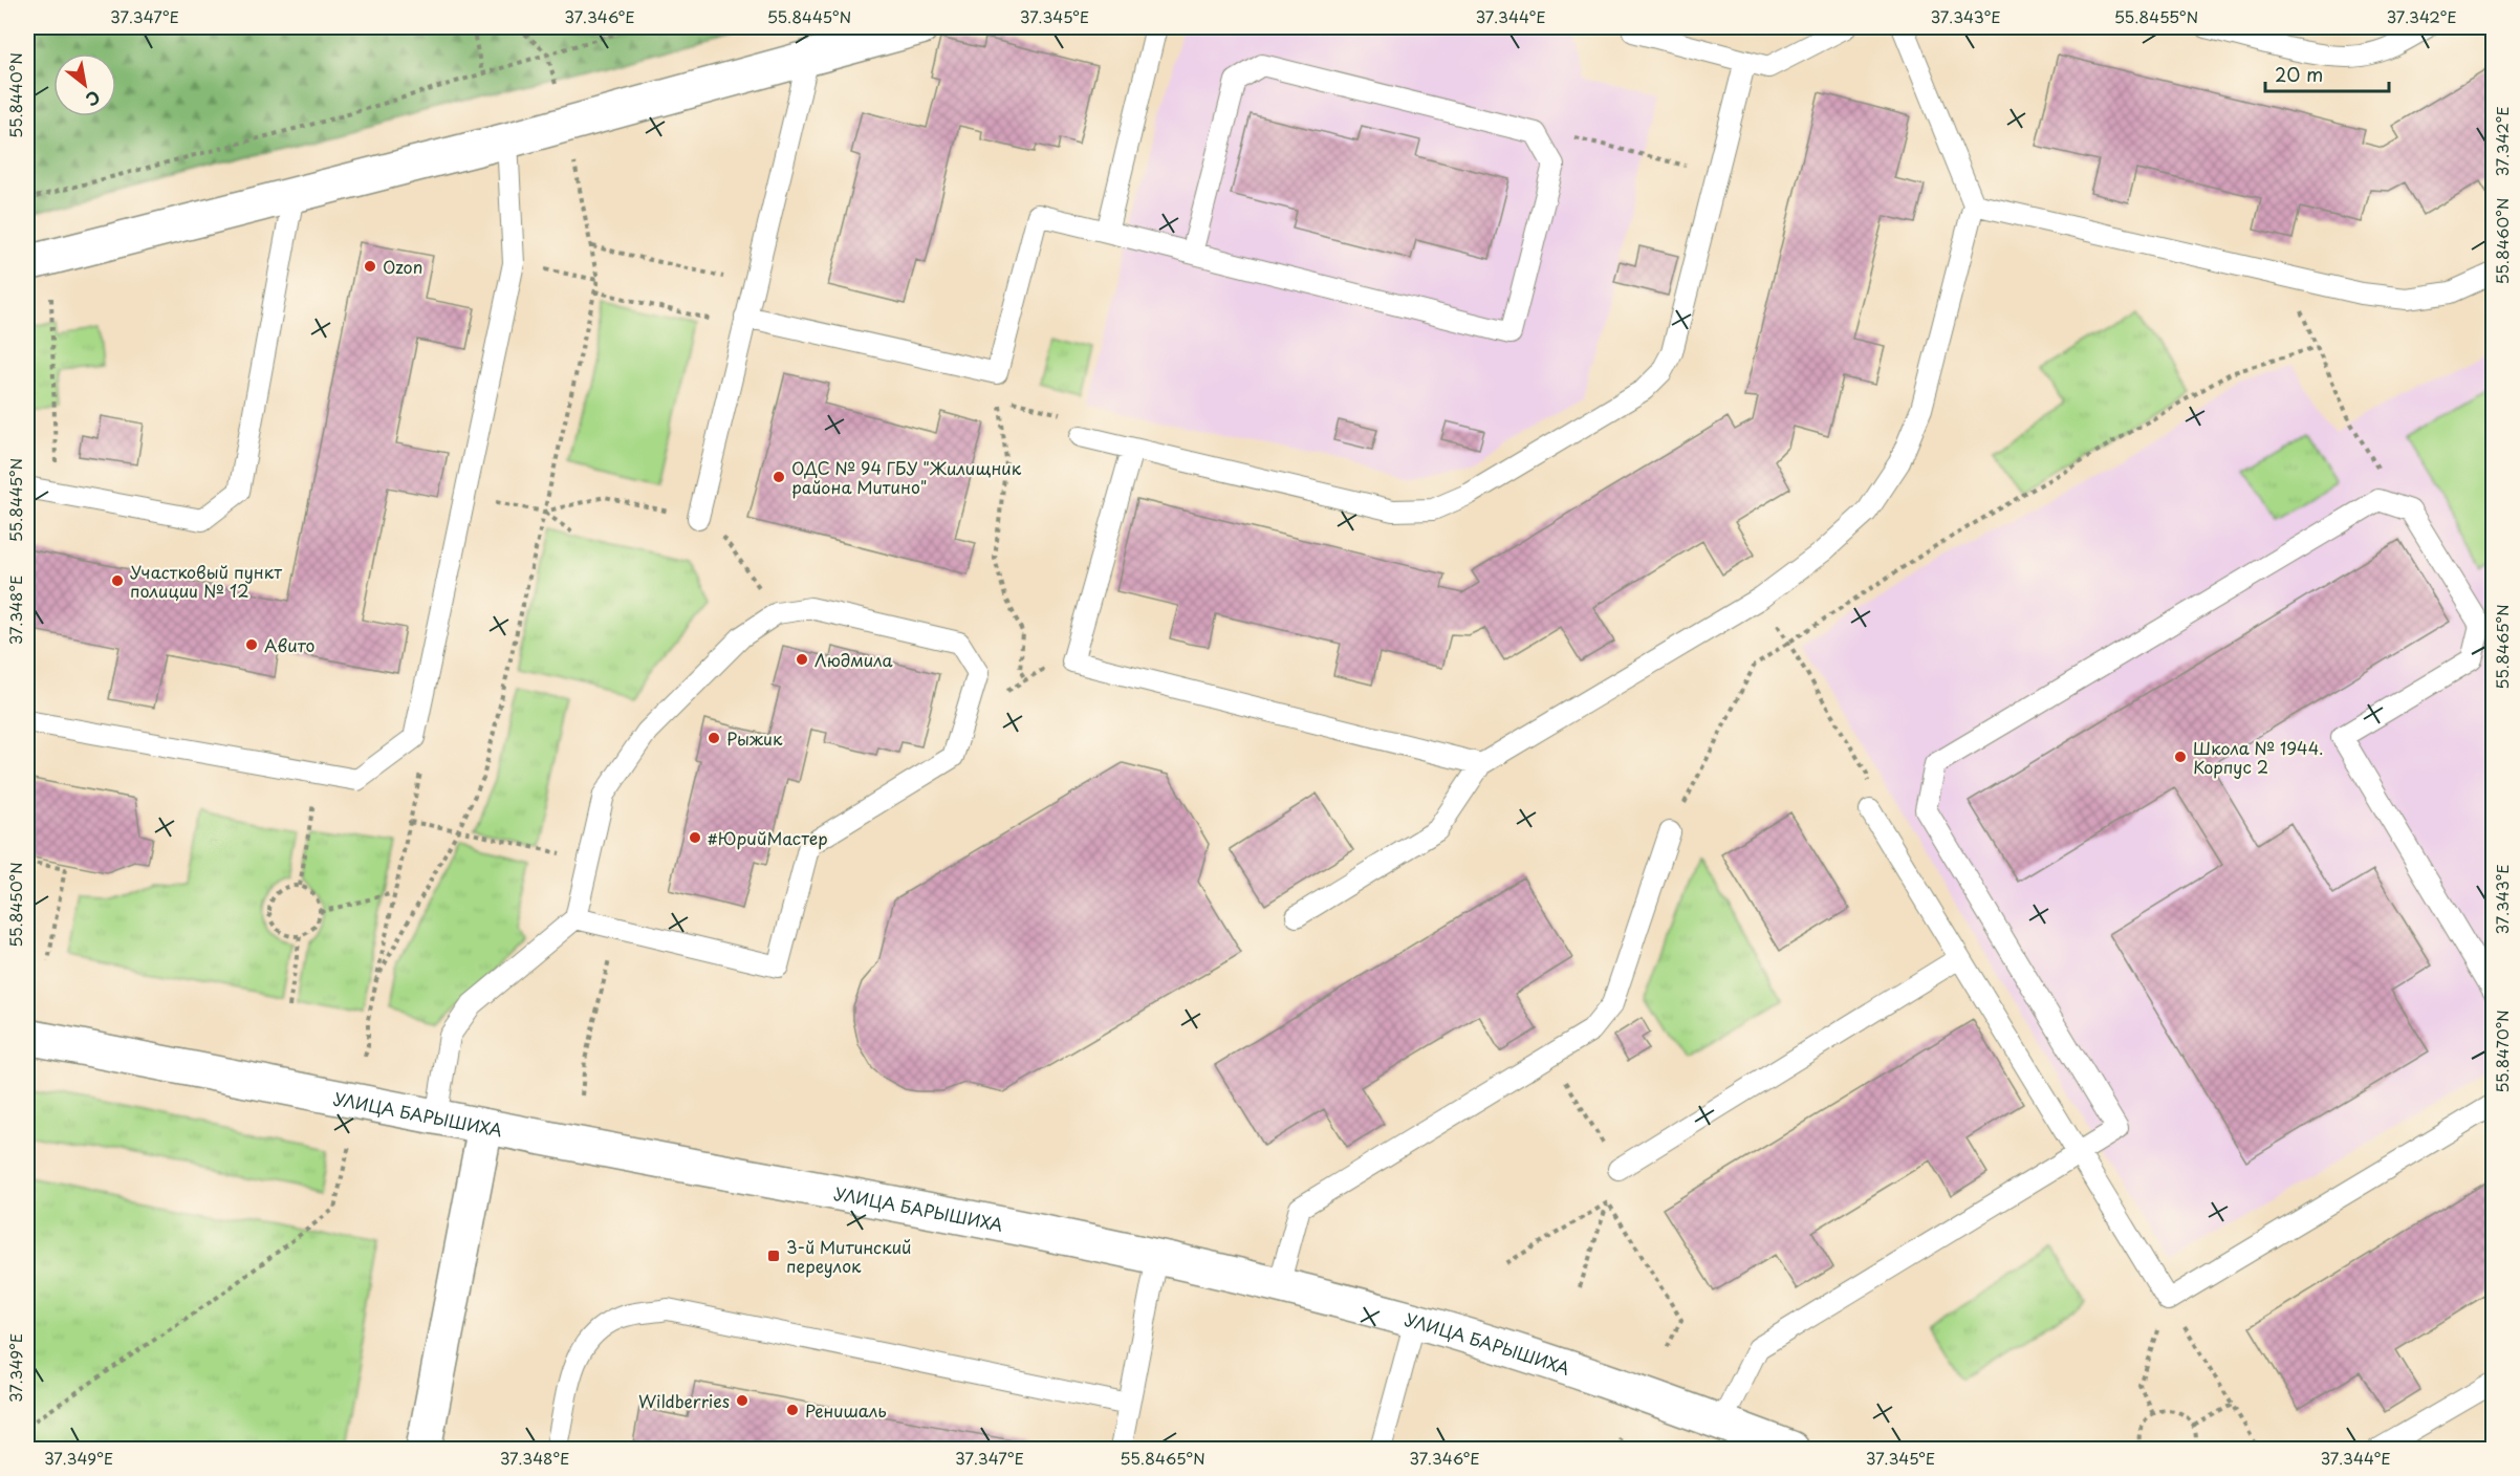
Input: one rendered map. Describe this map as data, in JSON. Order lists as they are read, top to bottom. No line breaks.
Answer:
{"streets":{"main road":["УЛИЦА БАРЫШИХА"]},"places":{"other":["Ozon","ОДС № 94 ГБУ \"Жилищник района Митино\"","Участковый пункт полиции № 12","Авито","Людмила","Рыжик","Школа № 1944. Корпус 2","#ЮрийМастер","Wildberries","Ренишаль"],"transit":["3-й Митинский переулок"]},"scale_bar":"20 m","north":"bottom right","coordinates":["37.347°E","37.346°E","55.8445°N","37.345°E","37.344°E","37.343°E","55.8455°N","37.342°E","55.8440°N","55.8460°N","37.348°E","55.8465°N","55.8450°N","55.8470°N","37.349°E"]}
